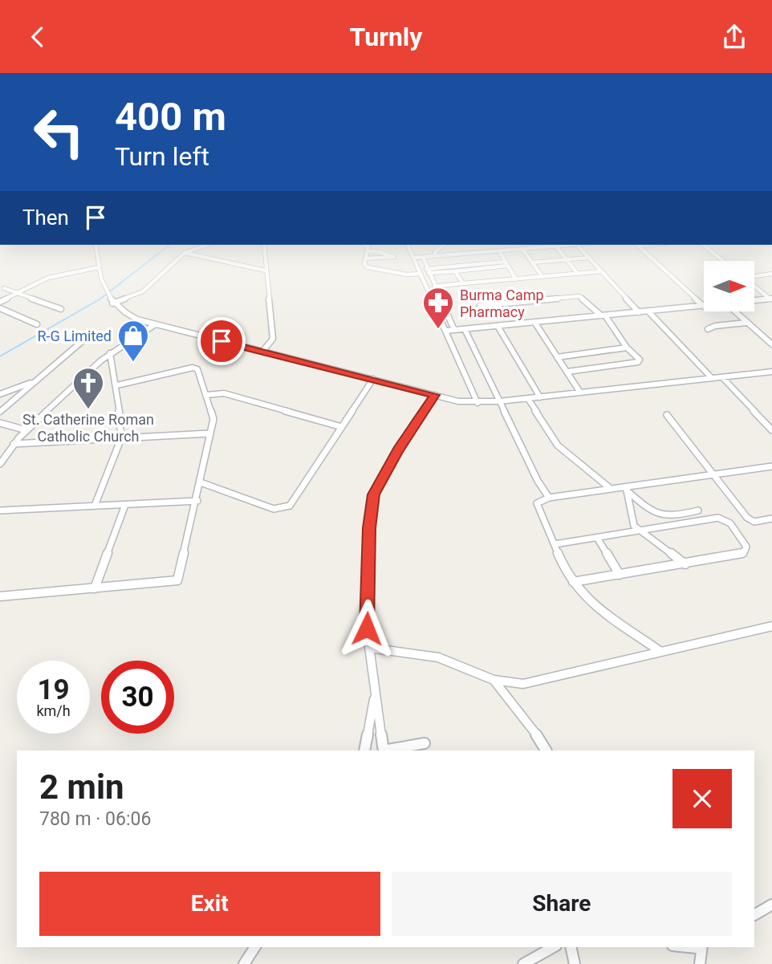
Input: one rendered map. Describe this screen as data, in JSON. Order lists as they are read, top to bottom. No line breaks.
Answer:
{"places":{"pharmacy":["Burma Camp Pharmacy"],"shop":["R-G Limited"],"church":["St. Catherine Roman Catholic Church"]},"north":"right","page":{"header":"Turnly","turn":["400 m","Turn left"],"then":"Then","speed":"19 km/h","limit":"30","heading":["2 min","780 m · 06:06"],"buttons":["Exit","Share"]}}
